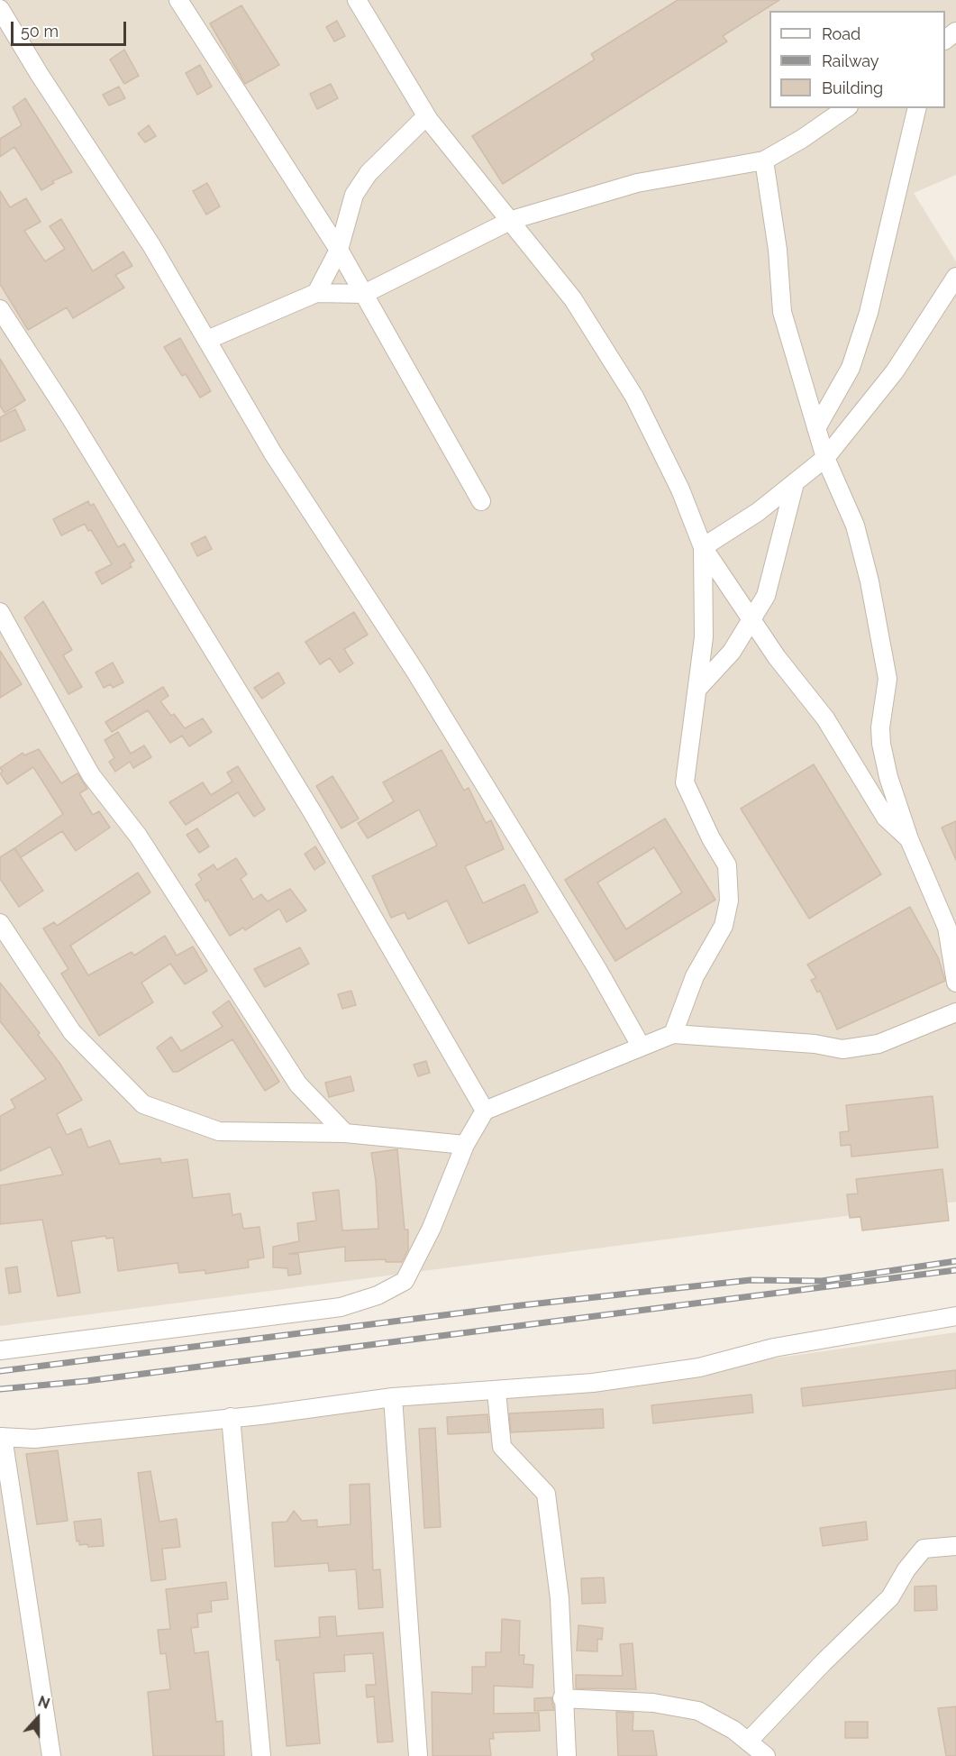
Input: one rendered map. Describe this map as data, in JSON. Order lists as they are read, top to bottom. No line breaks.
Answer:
{"legend":["Road","Railway","Building"],"scale_bar":"50 m","north":"top"}
